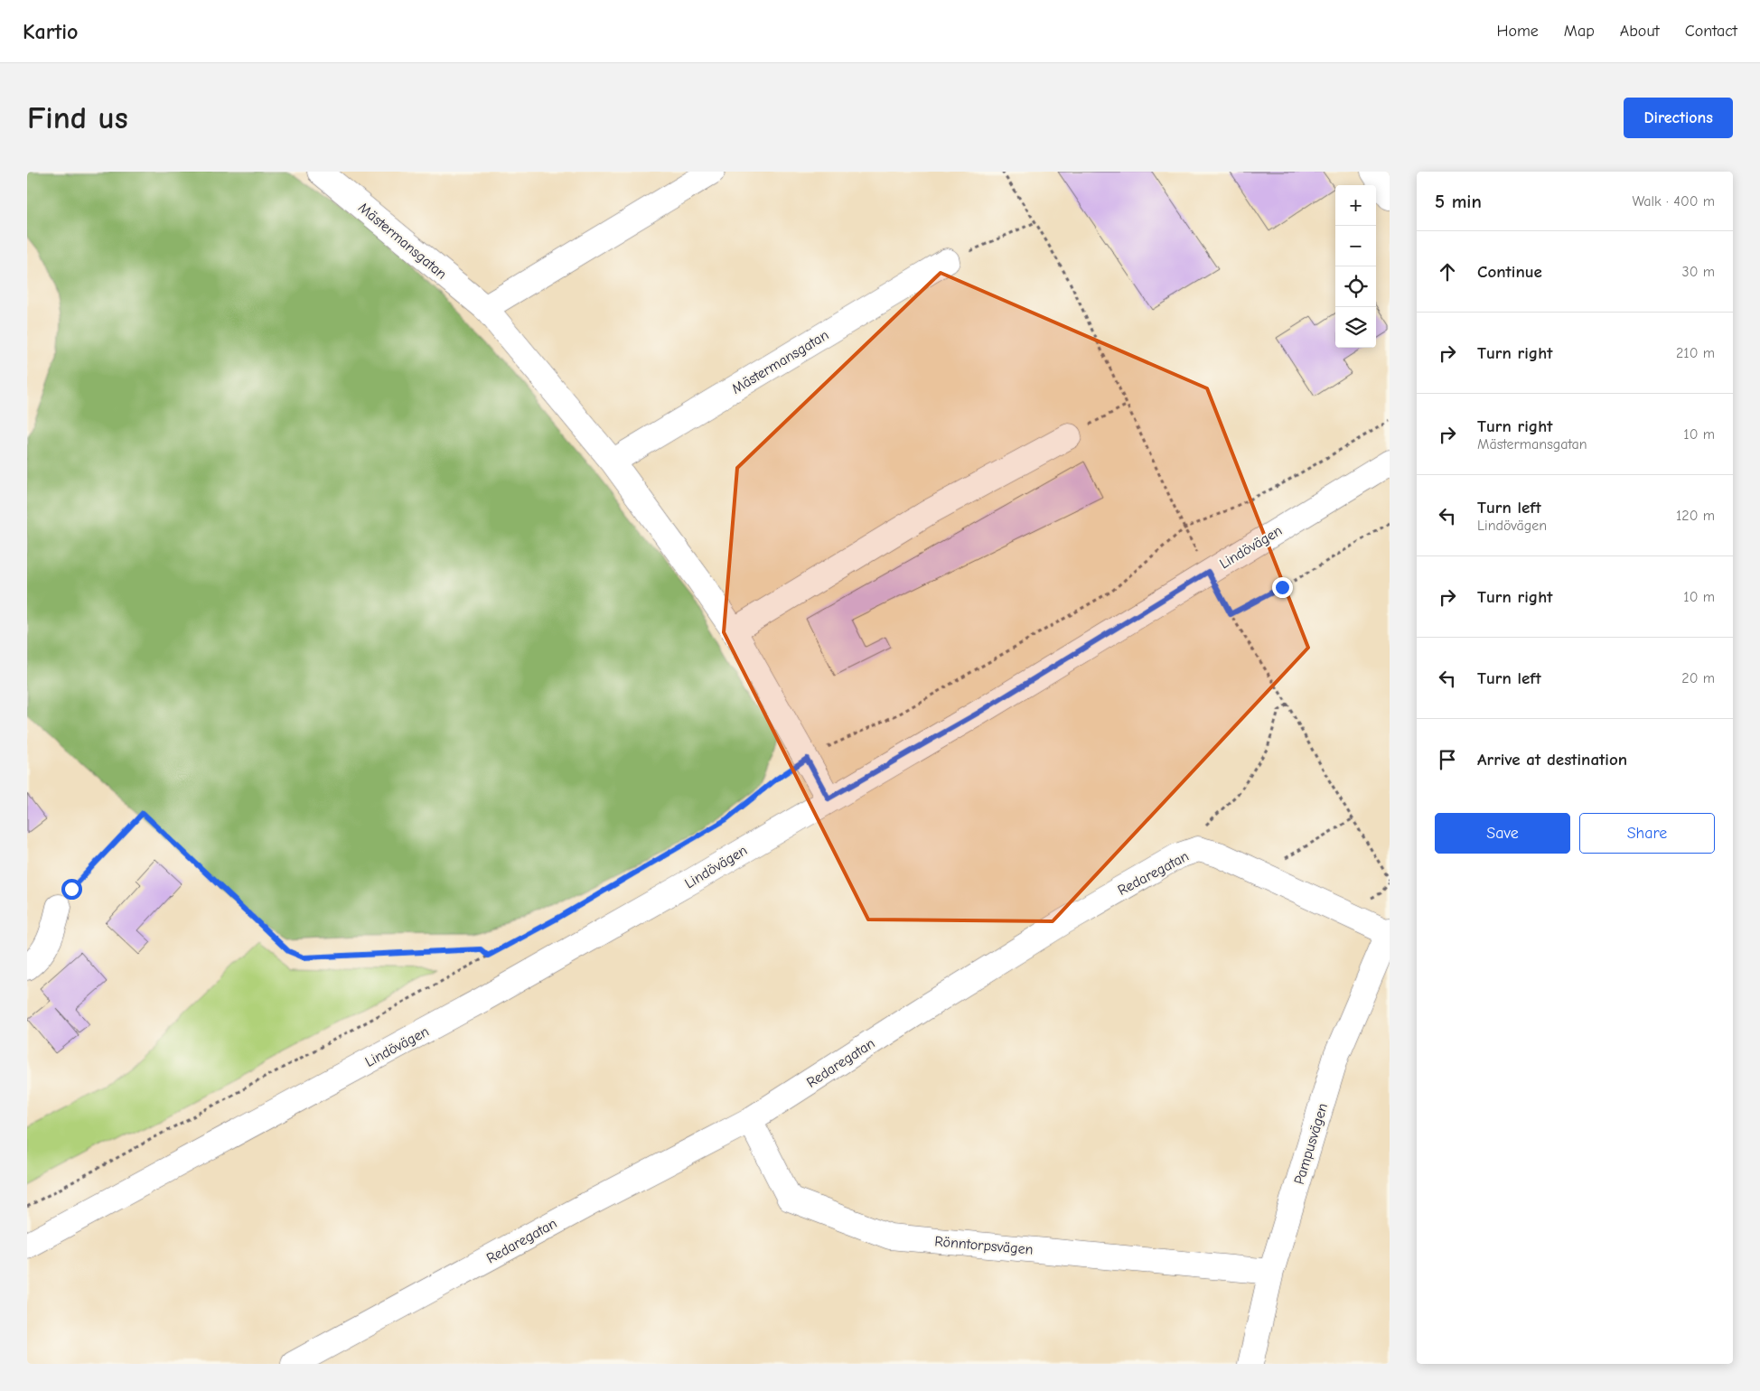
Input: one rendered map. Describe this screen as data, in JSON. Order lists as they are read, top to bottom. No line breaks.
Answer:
{"streets":{"street":["Mästermansgatan","Lindövägen","Redaregatan","Pampusvägen","Rönntorpsvägen"]},"crossings":[["Mästermansgatan","Lindövägen"],["Redaregatan","Pampusvägen"],["Redaregatan","Rönntorpsvägen"],["Pampusvägen","Rönntorpsvägen"]],"page":{"header":"Kartio","nav":["Home","Map","About","Contact"],"buttons":["Directions",["Save","Share"]],"title":"Find us","heading":["5 min","Walk · 400 m"],"map_buttons":["+","−"],"list":[["Continue","30 m"],["Turn right","210 m"],["Turn right","Mästermansgatan","10 m"],["Turn left","Lindövägen","120 m"],["Turn right","10 m"],["Turn left","20 m"],"Arrive at destination"]}}
